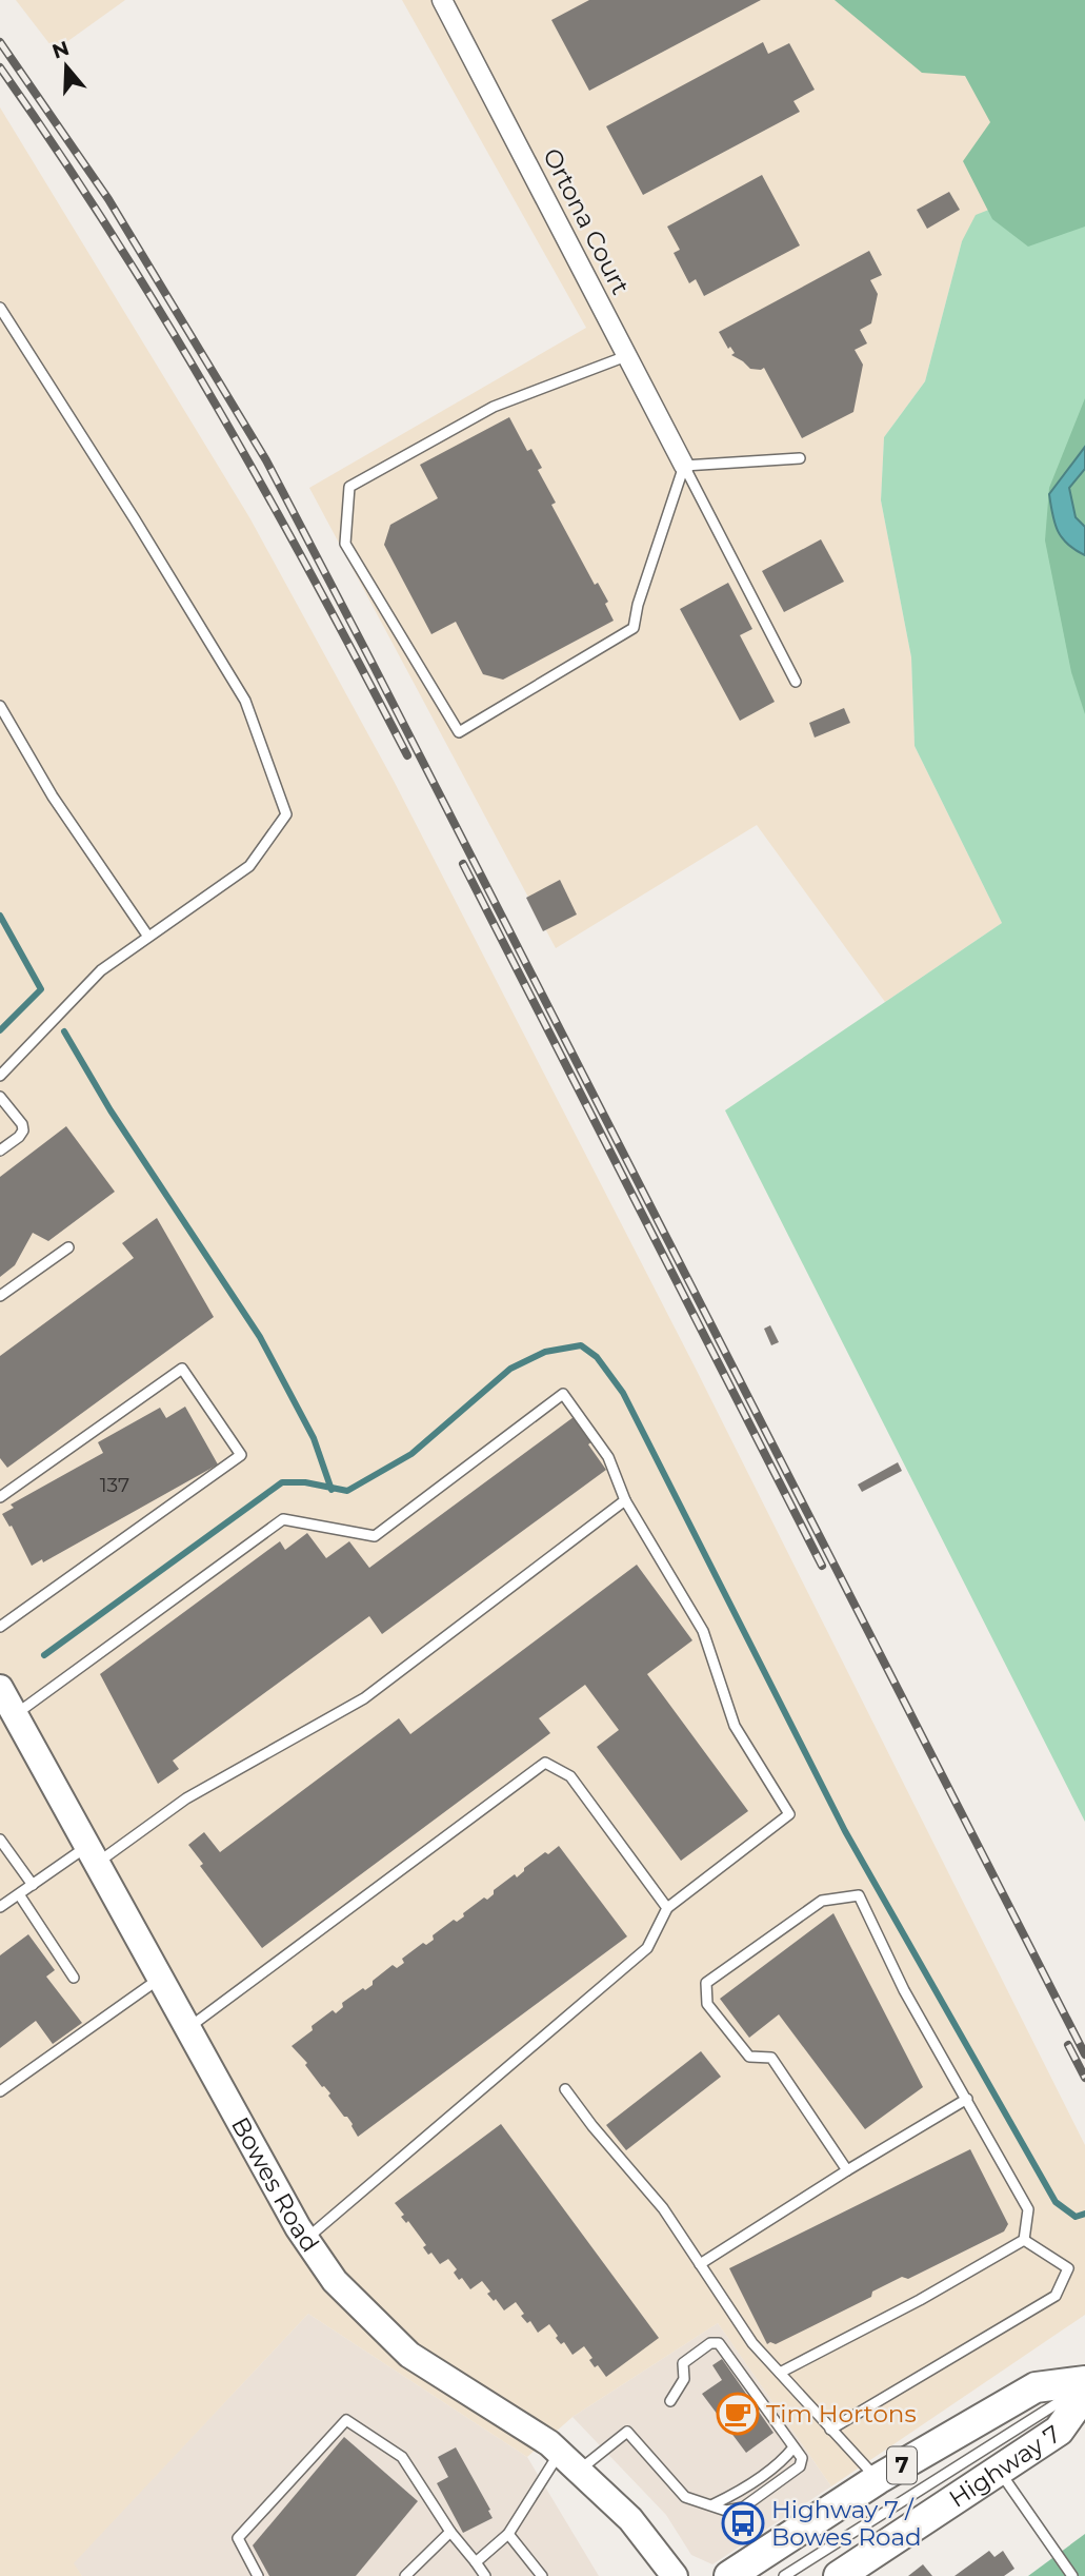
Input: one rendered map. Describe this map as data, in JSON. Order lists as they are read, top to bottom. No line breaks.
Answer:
{"streets":{"main road":["7","Highway 7"],"street":["Ortona Court","Bowes Road"]},"places":{"cafe":["Tim Hortons"],"bus stop":["Highway 7 / Bowes Road"]},"house_numbers":["137"],"north":"top"}
